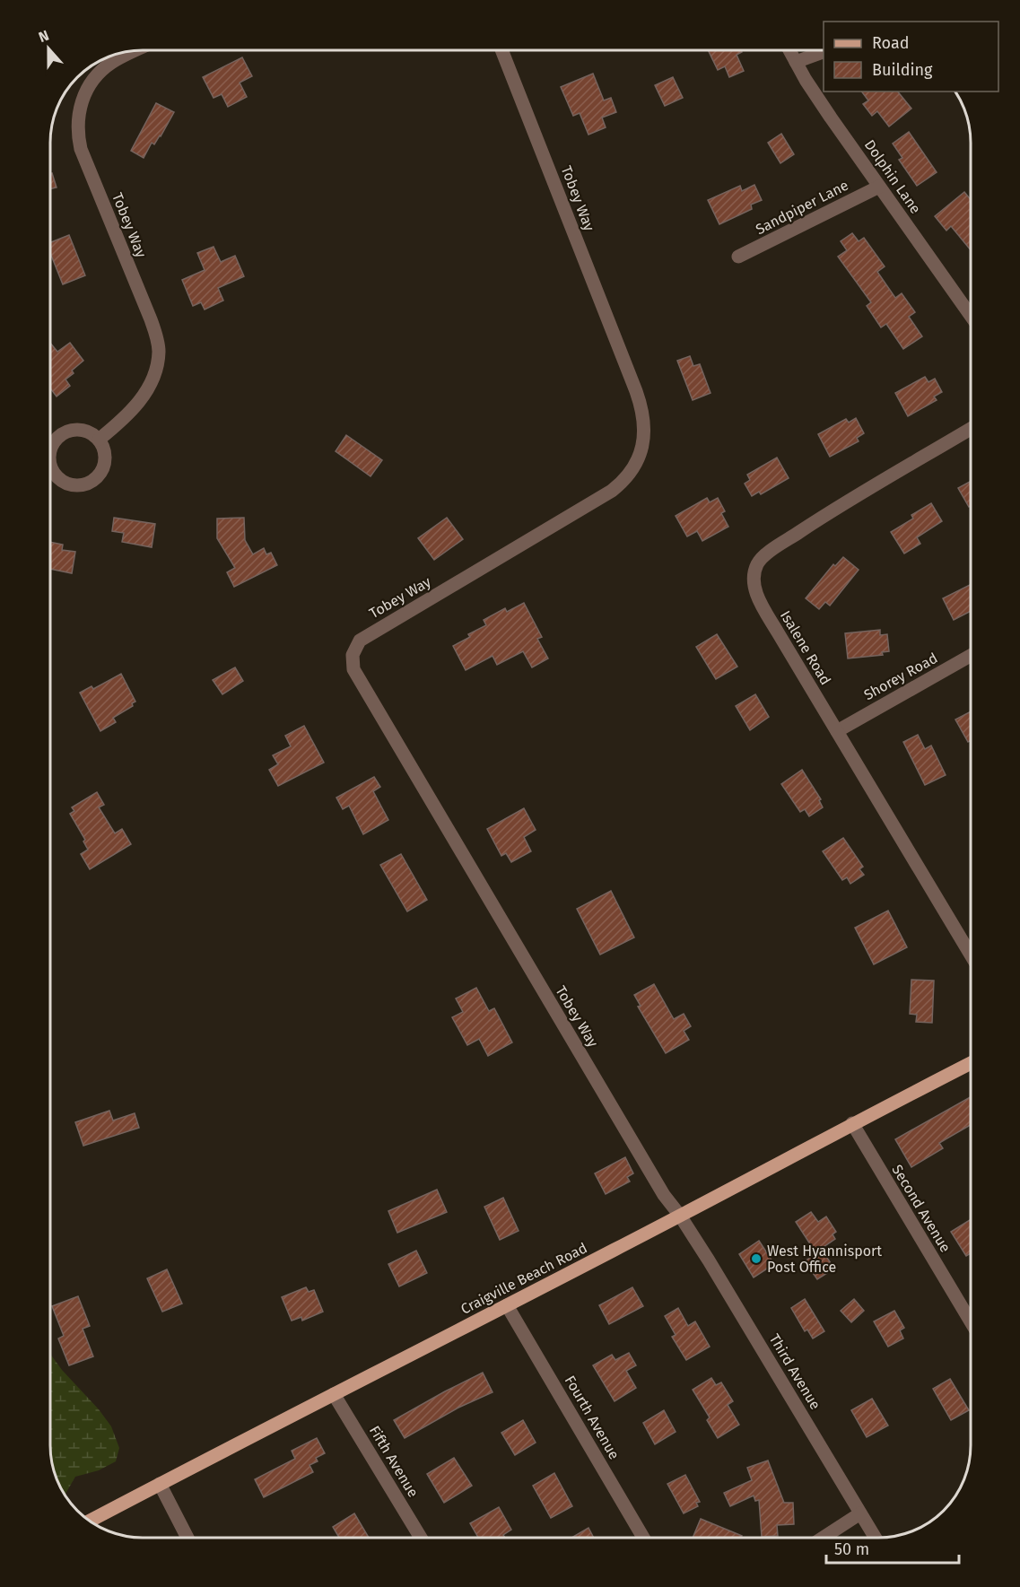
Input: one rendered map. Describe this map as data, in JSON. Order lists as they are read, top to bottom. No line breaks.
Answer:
{"streets":{"main road":["Craigville Beach Road"],"street":["Dolphin Lane","Tobey Way","Sandpiper Lane","Isalene Road","Shorey Road","Second Avenue","Third Avenue","Fourth Avenue","Fifth Avenue"]},"crossings":[["Dolphin Lane","Sandpiper Lane"],["Tobey Way","Craigville Beach Road"],["Tobey Way","Third Avenue"],["Isalene Road","Shorey Road"],["Second Avenue","Craigville Beach Road"],["Craigville Beach Road","Third Avenue"],["Craigville Beach Road","Fourth Avenue"],["Craigville Beach Road","Fifth Avenue"]],"places":["West Hyannisport Post Office"],"legend":["Road","Building"],"scale_bar":"50 m","north":"top"}
